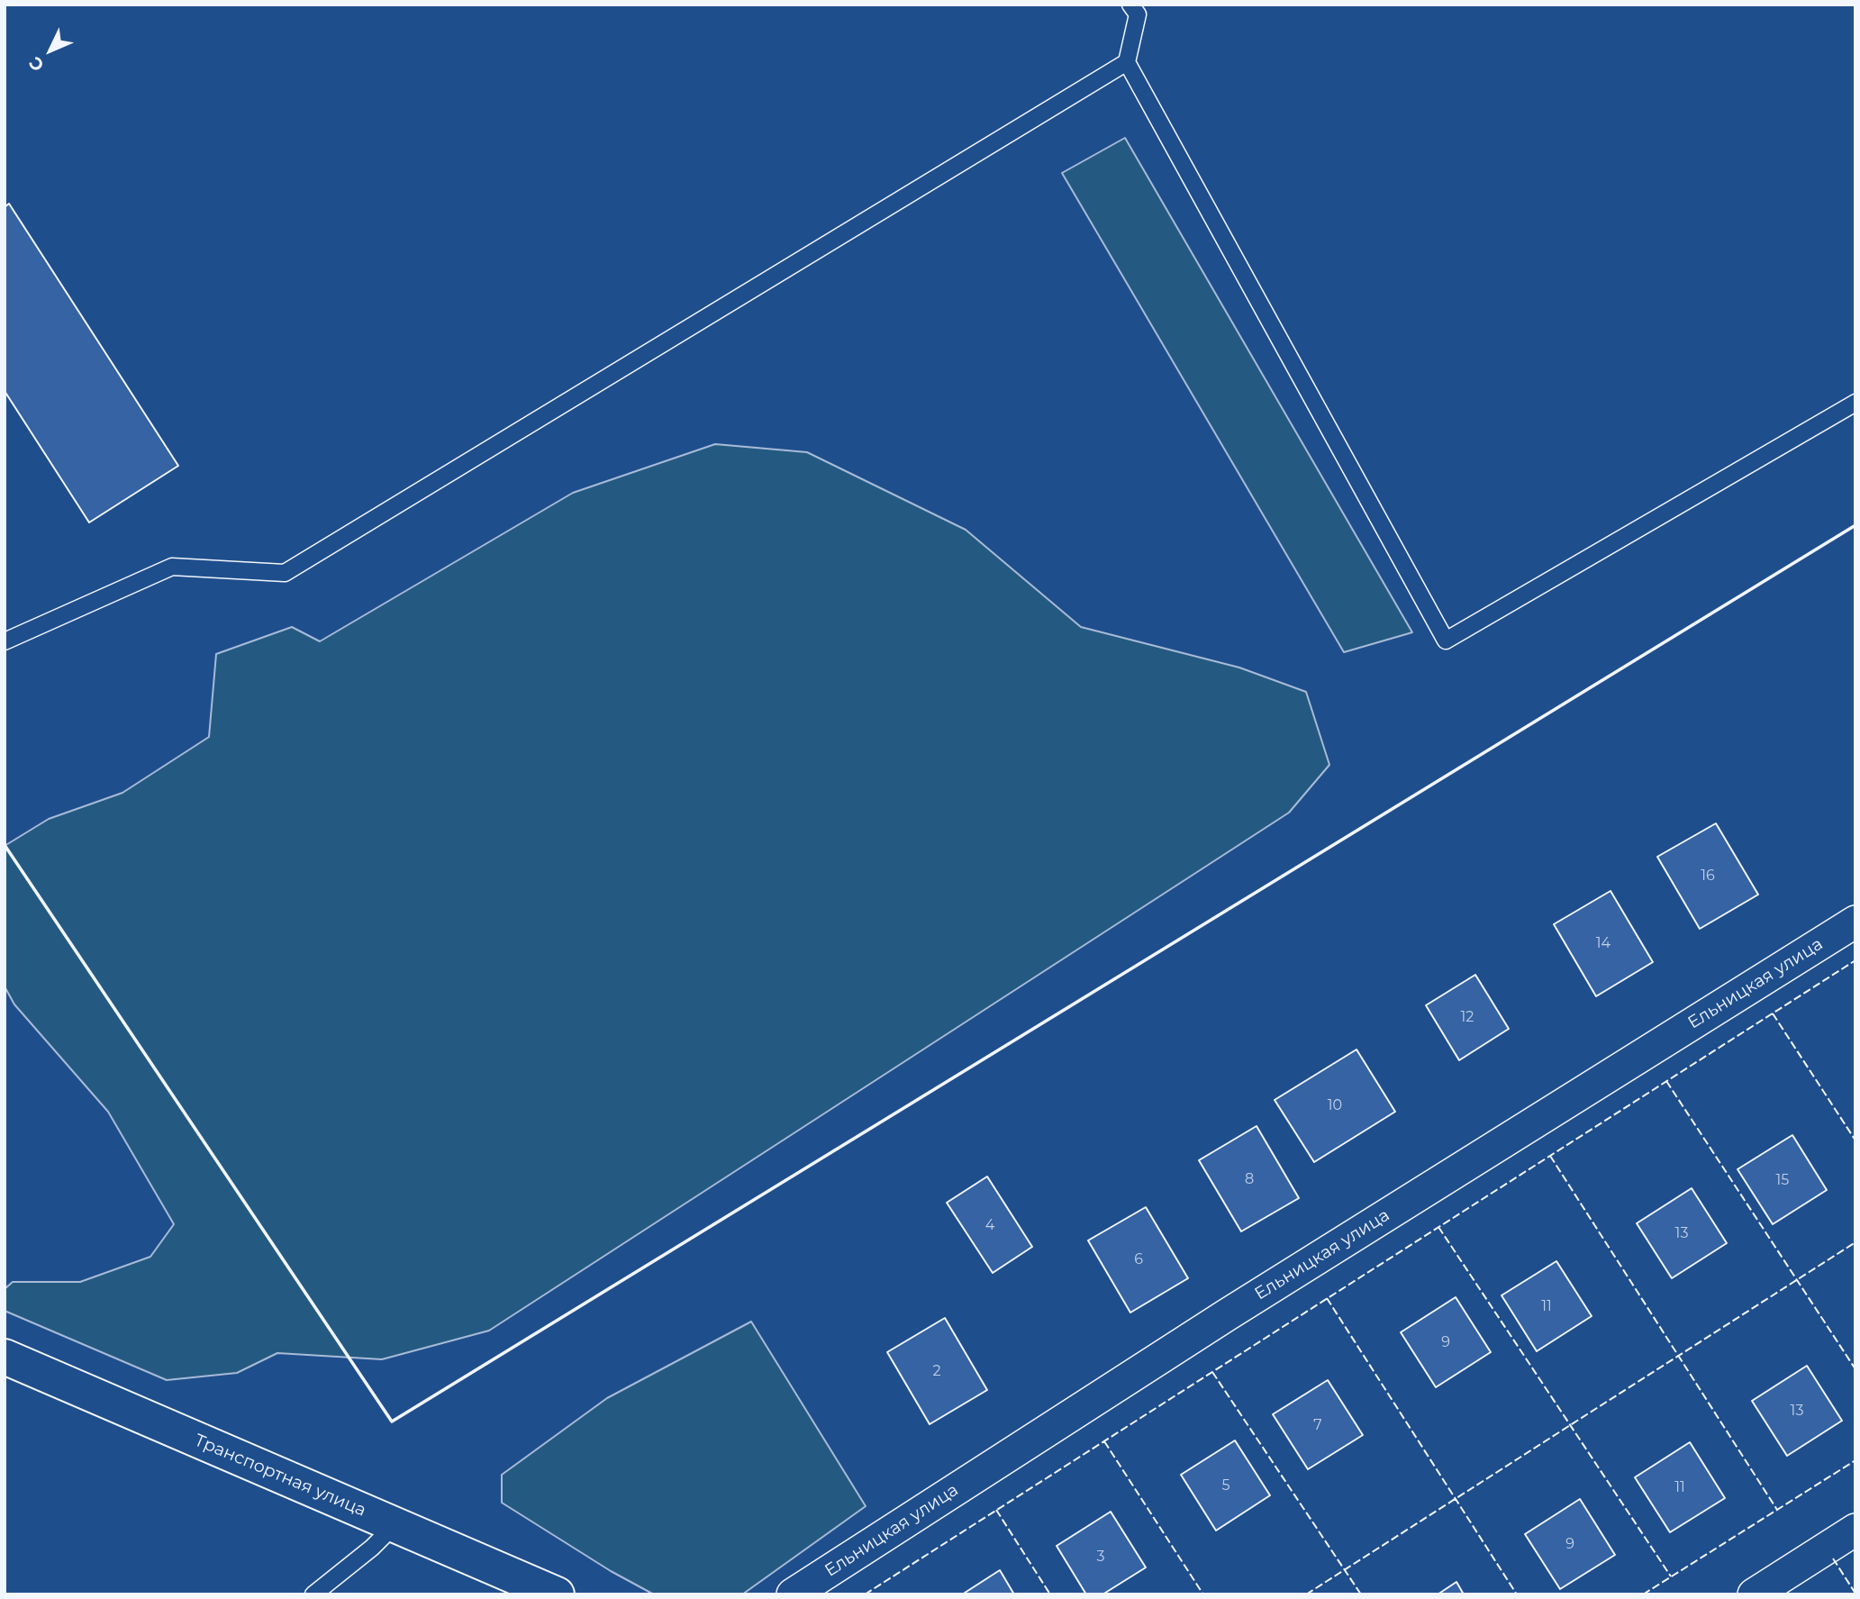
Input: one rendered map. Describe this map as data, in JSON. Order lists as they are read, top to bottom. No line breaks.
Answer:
{"streets":{"street":["Ельницкая улица","Транспортная улица"]},"house_numbers":["16","14","12","10","8","15","4","13","6","11","9","2","13","7","5","11","9","3"],"north":"bottom left"}
